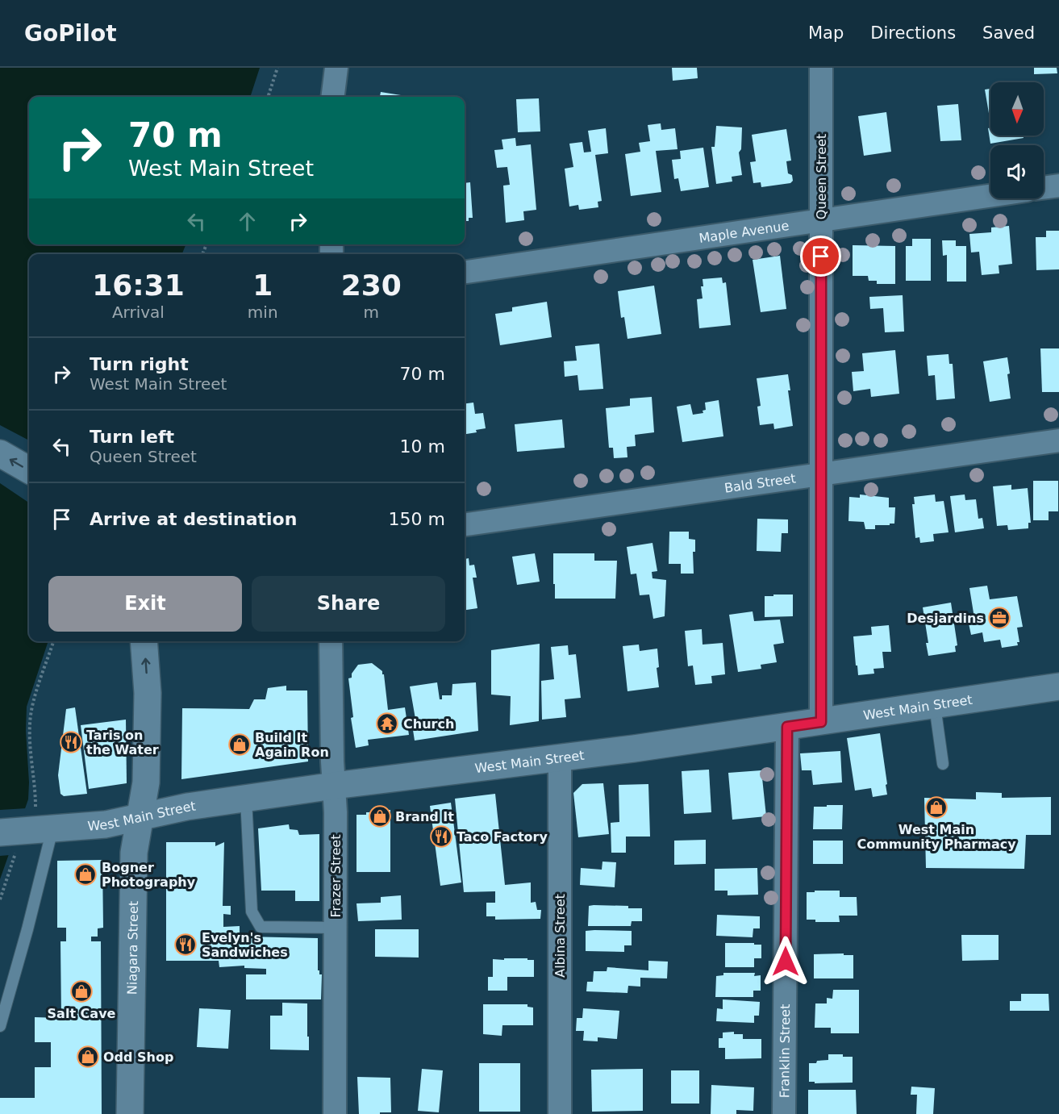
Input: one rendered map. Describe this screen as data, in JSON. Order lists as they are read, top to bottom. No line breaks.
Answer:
{"streets":{"main road":["West Main Street","Niagara Street"],"street":["Queen Street","Maple Avenue","Bald Street","Frazer Street","Albina Street","Franklin Street"]},"crossings":[["Queen Street","Maple Avenue"],["Queen Street","Bald Street"],["Queen Street","West Main Street"],["West Main Street","Frazer Street"],["West Main Street","Albina Street"],["West Main Street","Niagara Street"],["West Main Street","Franklin Street"]],"one_way":["Niagara Street"],"places":{"office":["Desjardins"],"temple":["Church"],"restaurant":["Taris on the Water","Taco Factory","Evelyn's Sandwiches"],"shop":["Build It Again Ron","West Main Community Pharmacy","Brand It","Bogner Photography","Salt Cave","Odd Shop"]},"north":"bottom","page":{"header":"GoPilot","nav":["Map","Directions","Saved"],"turn":["70 m","West Main Street"],"eta":["16:31","Arrival","1","min","230","m"],"list":[{"name":"Turn right","note":"West Main Street","value":"70 m"},{"name":"Turn left","note":"Queen Street","value":"10 m"},{"name":"Arrive at destination","value":"150 m"}],"buttons":["Exit","Share"]}}
